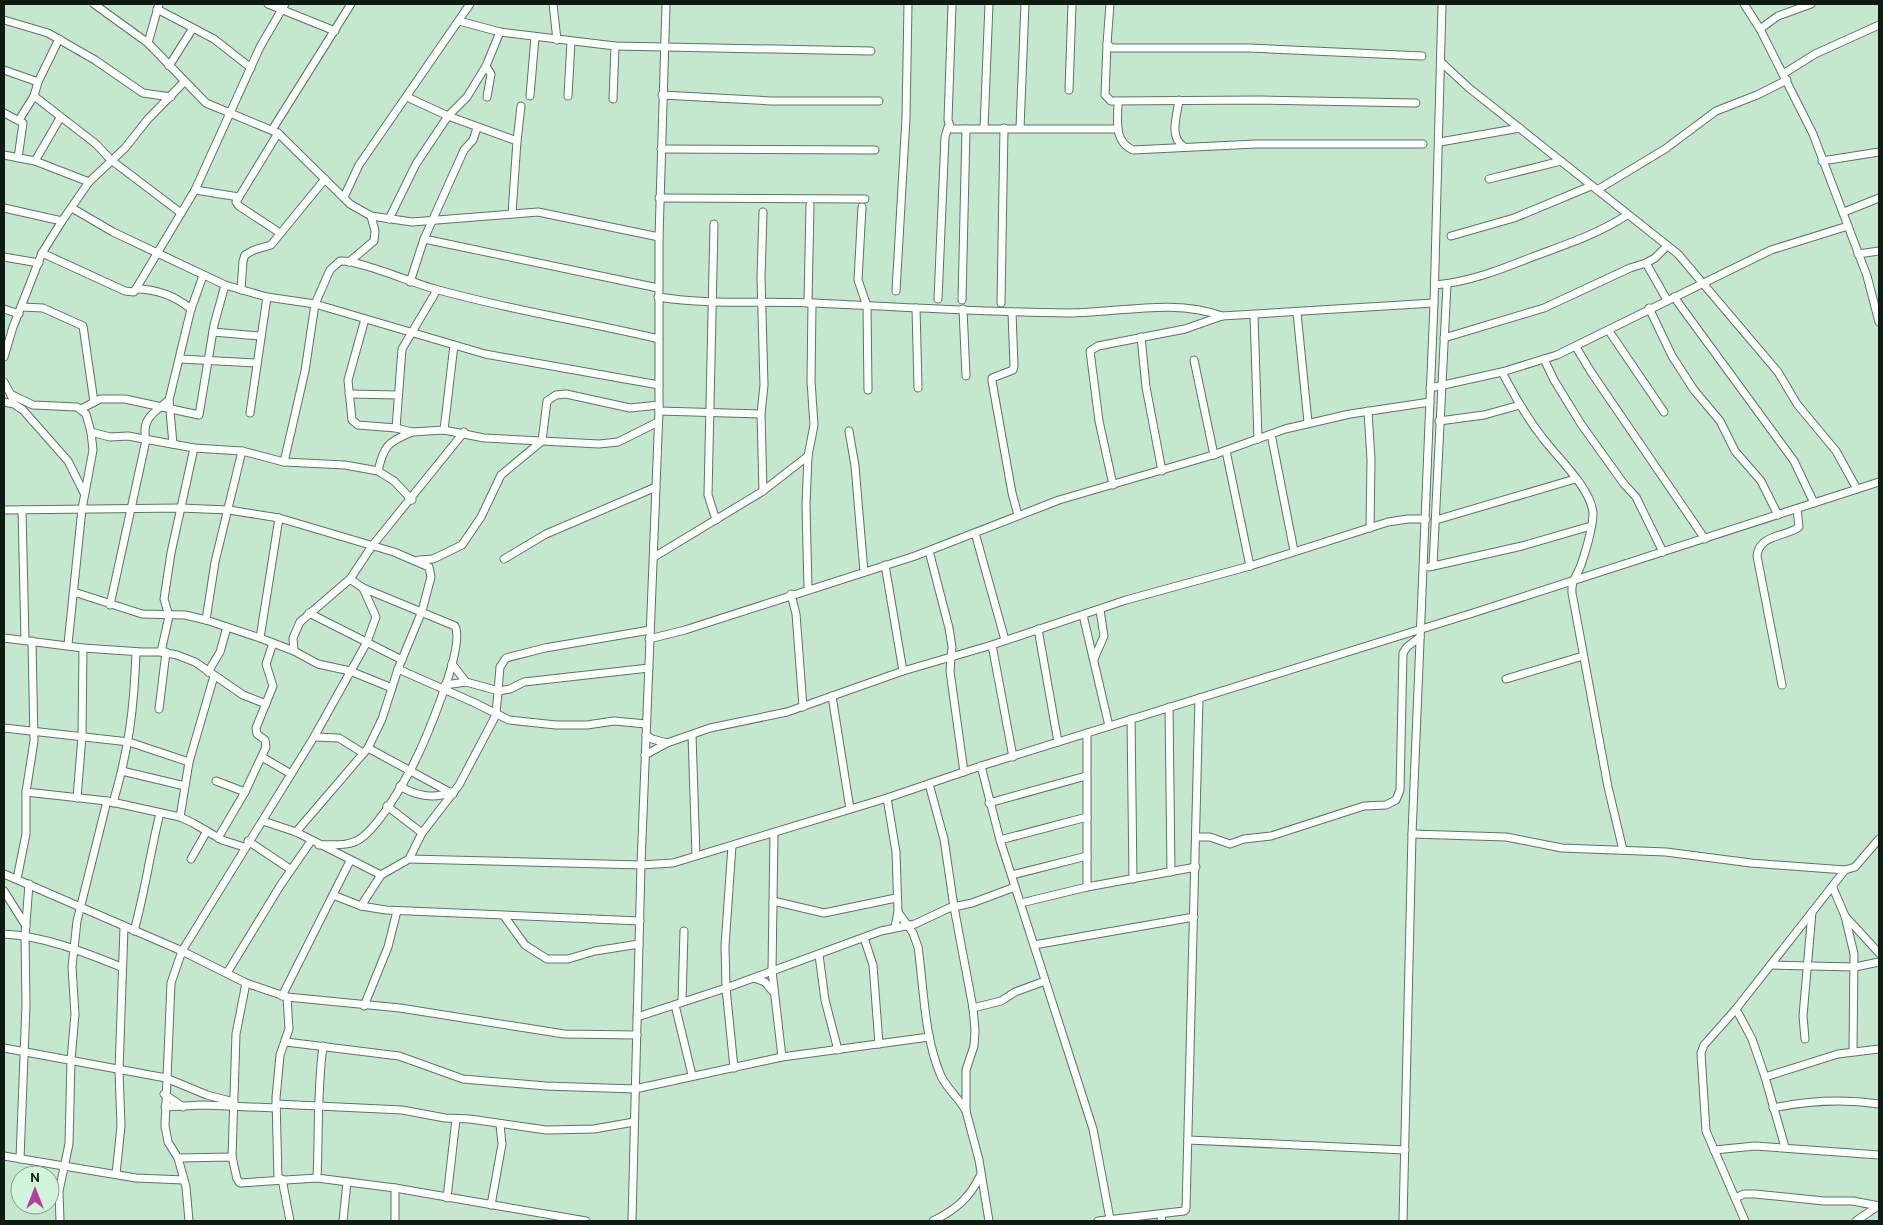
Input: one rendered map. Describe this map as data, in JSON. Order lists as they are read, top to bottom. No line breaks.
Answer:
{"north":"top"}
